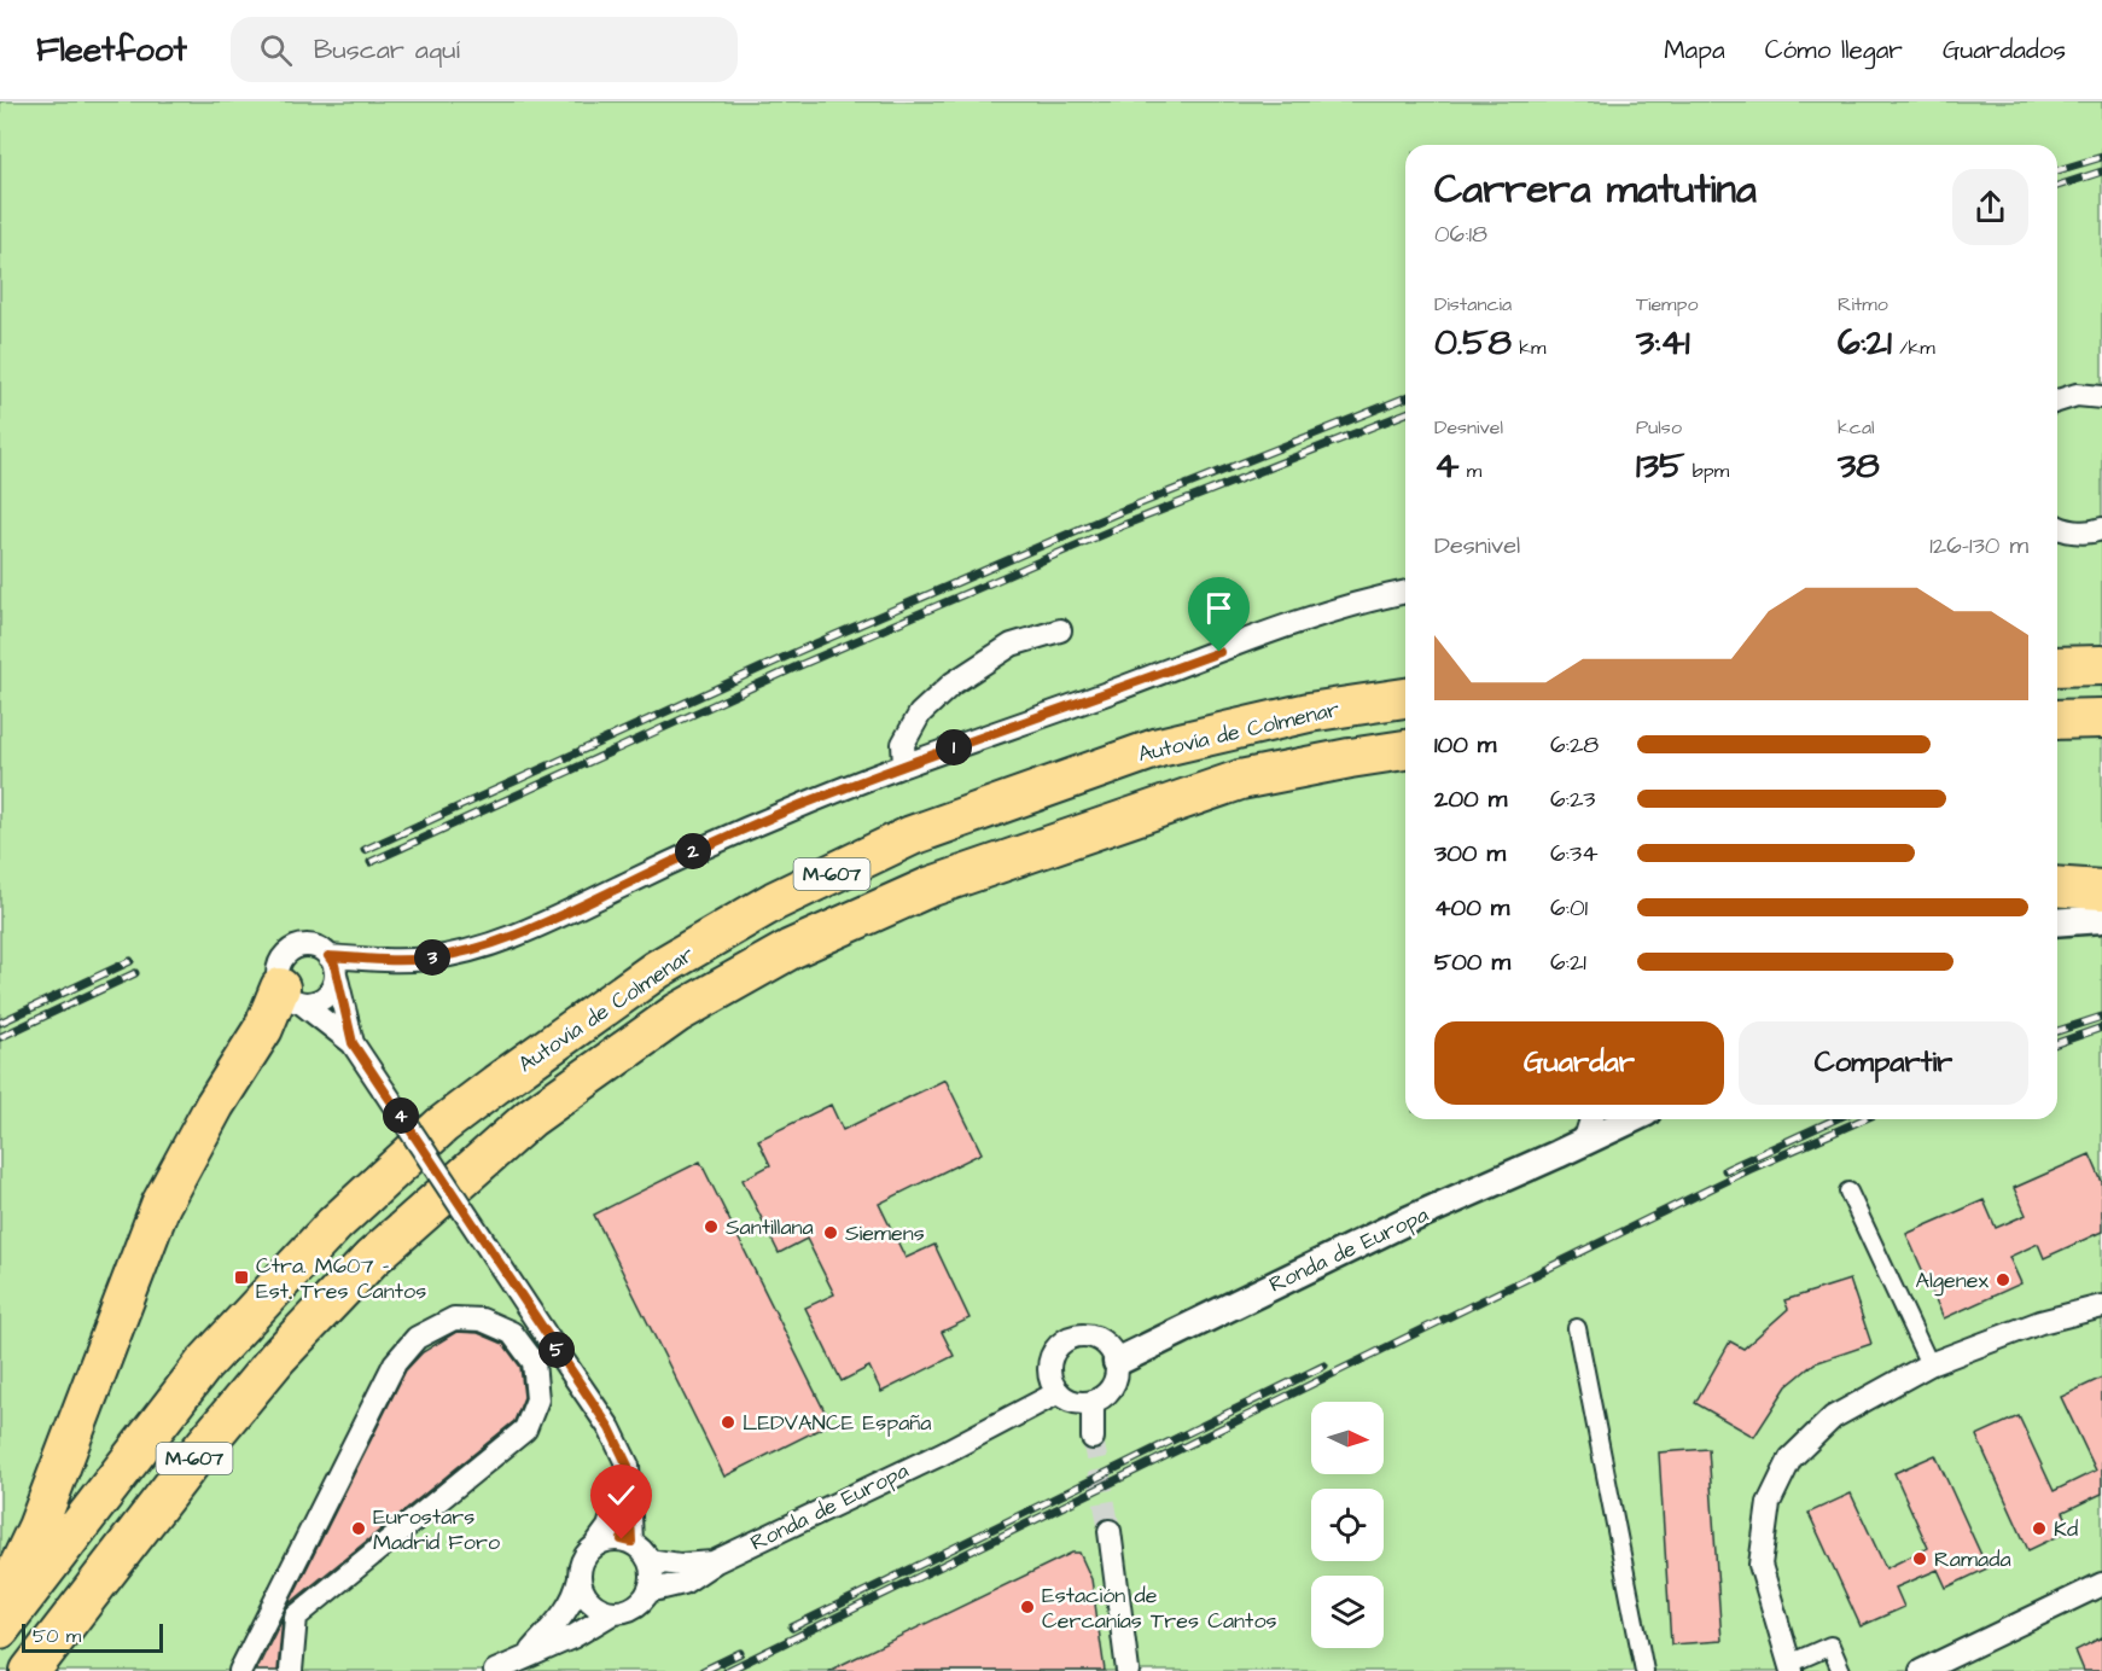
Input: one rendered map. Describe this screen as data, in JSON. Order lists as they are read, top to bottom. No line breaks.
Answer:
{"streets":{"highway":["Autovía de Colmenar","M-607"],"street":["Ronda de Europa"]},"places":{"other":["Santillana","Siemens","Algenex","LEDVANCE España","Eurostars Madrid Foro","Kd","Ramada","Estación de Cercanías Tres Cantos"],"transit":["Ctra. M607 - Est. Tres Cantos"]},"scale_bar":"50 m","north":"right","page":{"header":"Fleetfoot","search":"Buscar aquí","nav":["Mapa","Cómo llegar","Guardados"],"heading":["Carrera matutina","06:18"],"stats":[["Distancia","0.58 km"],["Tiempo","3:41"],["Ritmo","6:21 /km"],["Desnivel","4 m"],["Pulso","135 bpm"],["kcal","38"]],"chart":["Desnivel","126–130 m"],"list":[{"name":"100 m","note":"6:28"},{"name":"200 m","note":"6:23"},{"name":"300 m","note":"6:34"},{"name":"400 m","note":"6:01"},{"name":"500 m","note":"6:21"}],"pins":["1","2","3","4","5"],"buttons":["Guardar","Compartir"],"scale":"50 m"}}
